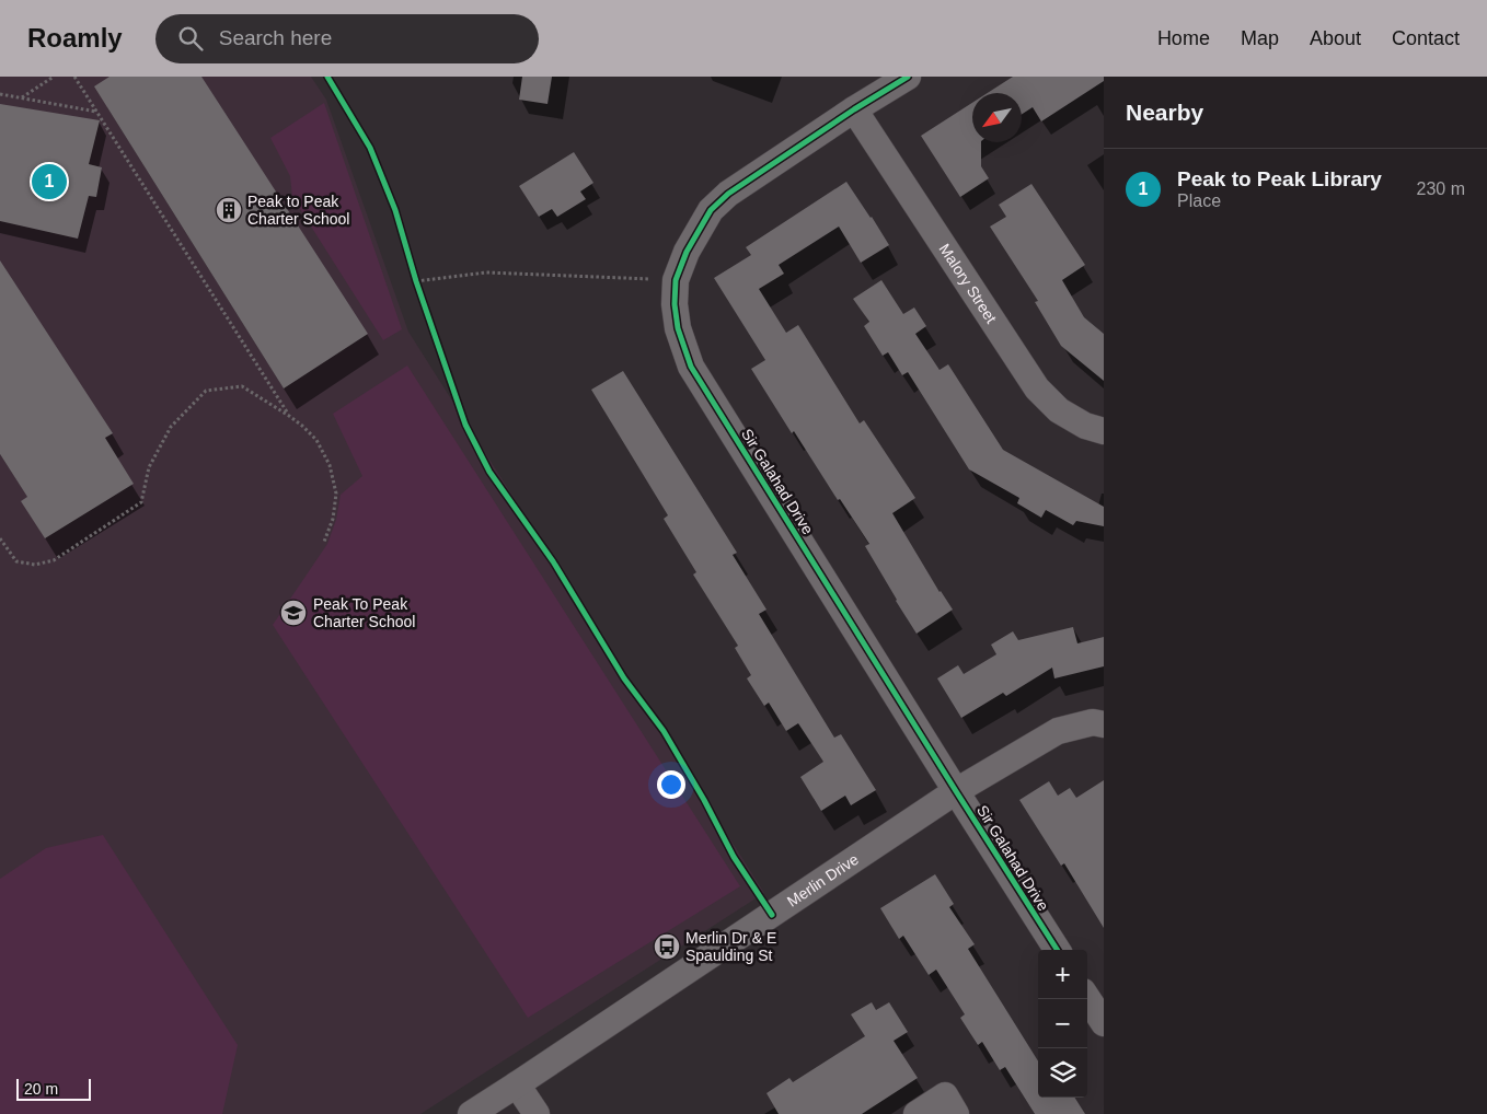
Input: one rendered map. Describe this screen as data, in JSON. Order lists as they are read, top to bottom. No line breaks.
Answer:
{"streets":{"street":["Malory Street","Sir Galahad Drive","Merlin Drive"]},"crossings":[["Malory Street","Sir Galahad Drive"],["Sir Galahad Drive","Merlin Drive"]],"places":{"building":["Peak to Peak Charter School"],"school or university":["Peak To Peak Charter School"],"bus stop":["Merlin Dr & E Spaulding St"]},"scale_bar":"20 m","north":"bottom left","page":{"header":"Roamly","search":"Search here","nav":["Home","Map","About","Contact"],"heading":"Nearby","list":[{"mark":"1","name":"Peak to Peak Library","note":"Place","value":"230 m"}],"pins":"1","map_buttons":["+","−"],"scale":"20 m"}}
